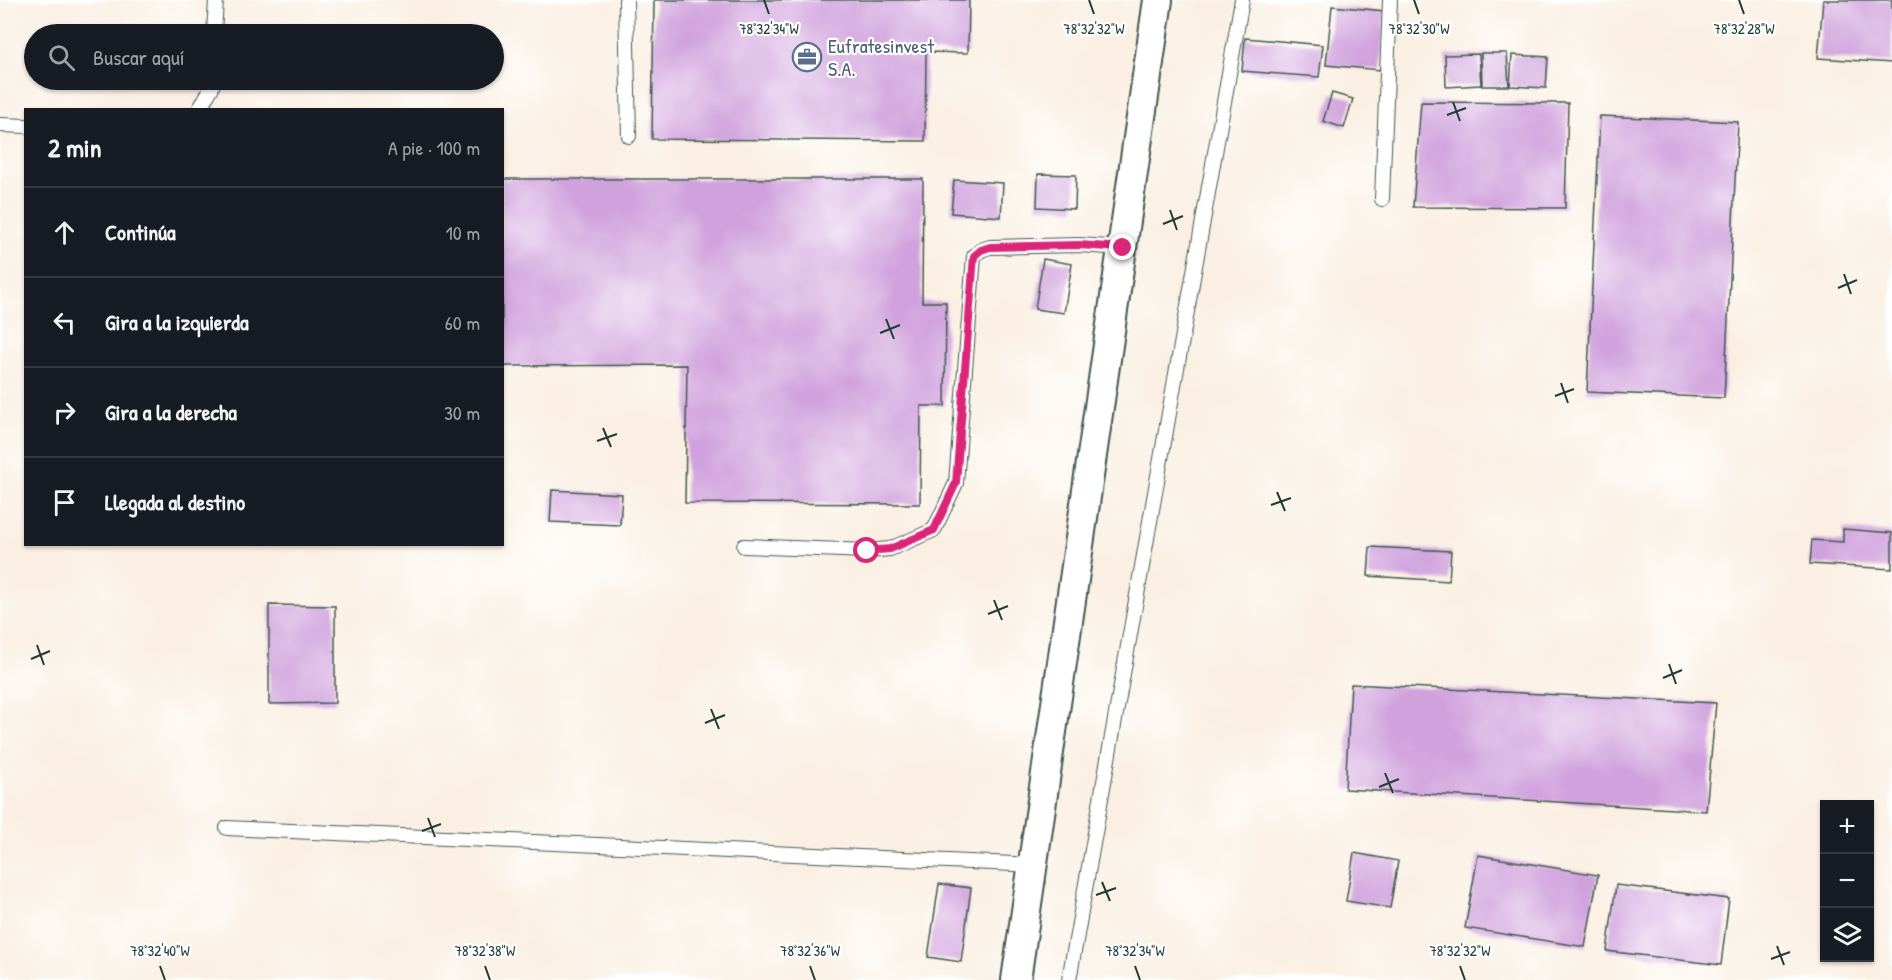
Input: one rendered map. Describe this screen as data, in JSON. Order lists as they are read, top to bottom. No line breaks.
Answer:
{"places":{"office":["Eufratesinvest S.A."]},"page":{"search":"Buscar aquí","heading":["2 min","A pie · 100 m"],"list":[["Continúa","10 m"],["Gira a la izquierda","60 m"],["Gira a la derecha","30 m"],"Llegada al destino"],"map_buttons":["+","−"]},"coordinates":["78°32'34\"W","78°32'32\"W","78°32'30\"W","78°32'28\"W","78°32'40\"W","78°32'38\"W","78°32'36\"W"]}
